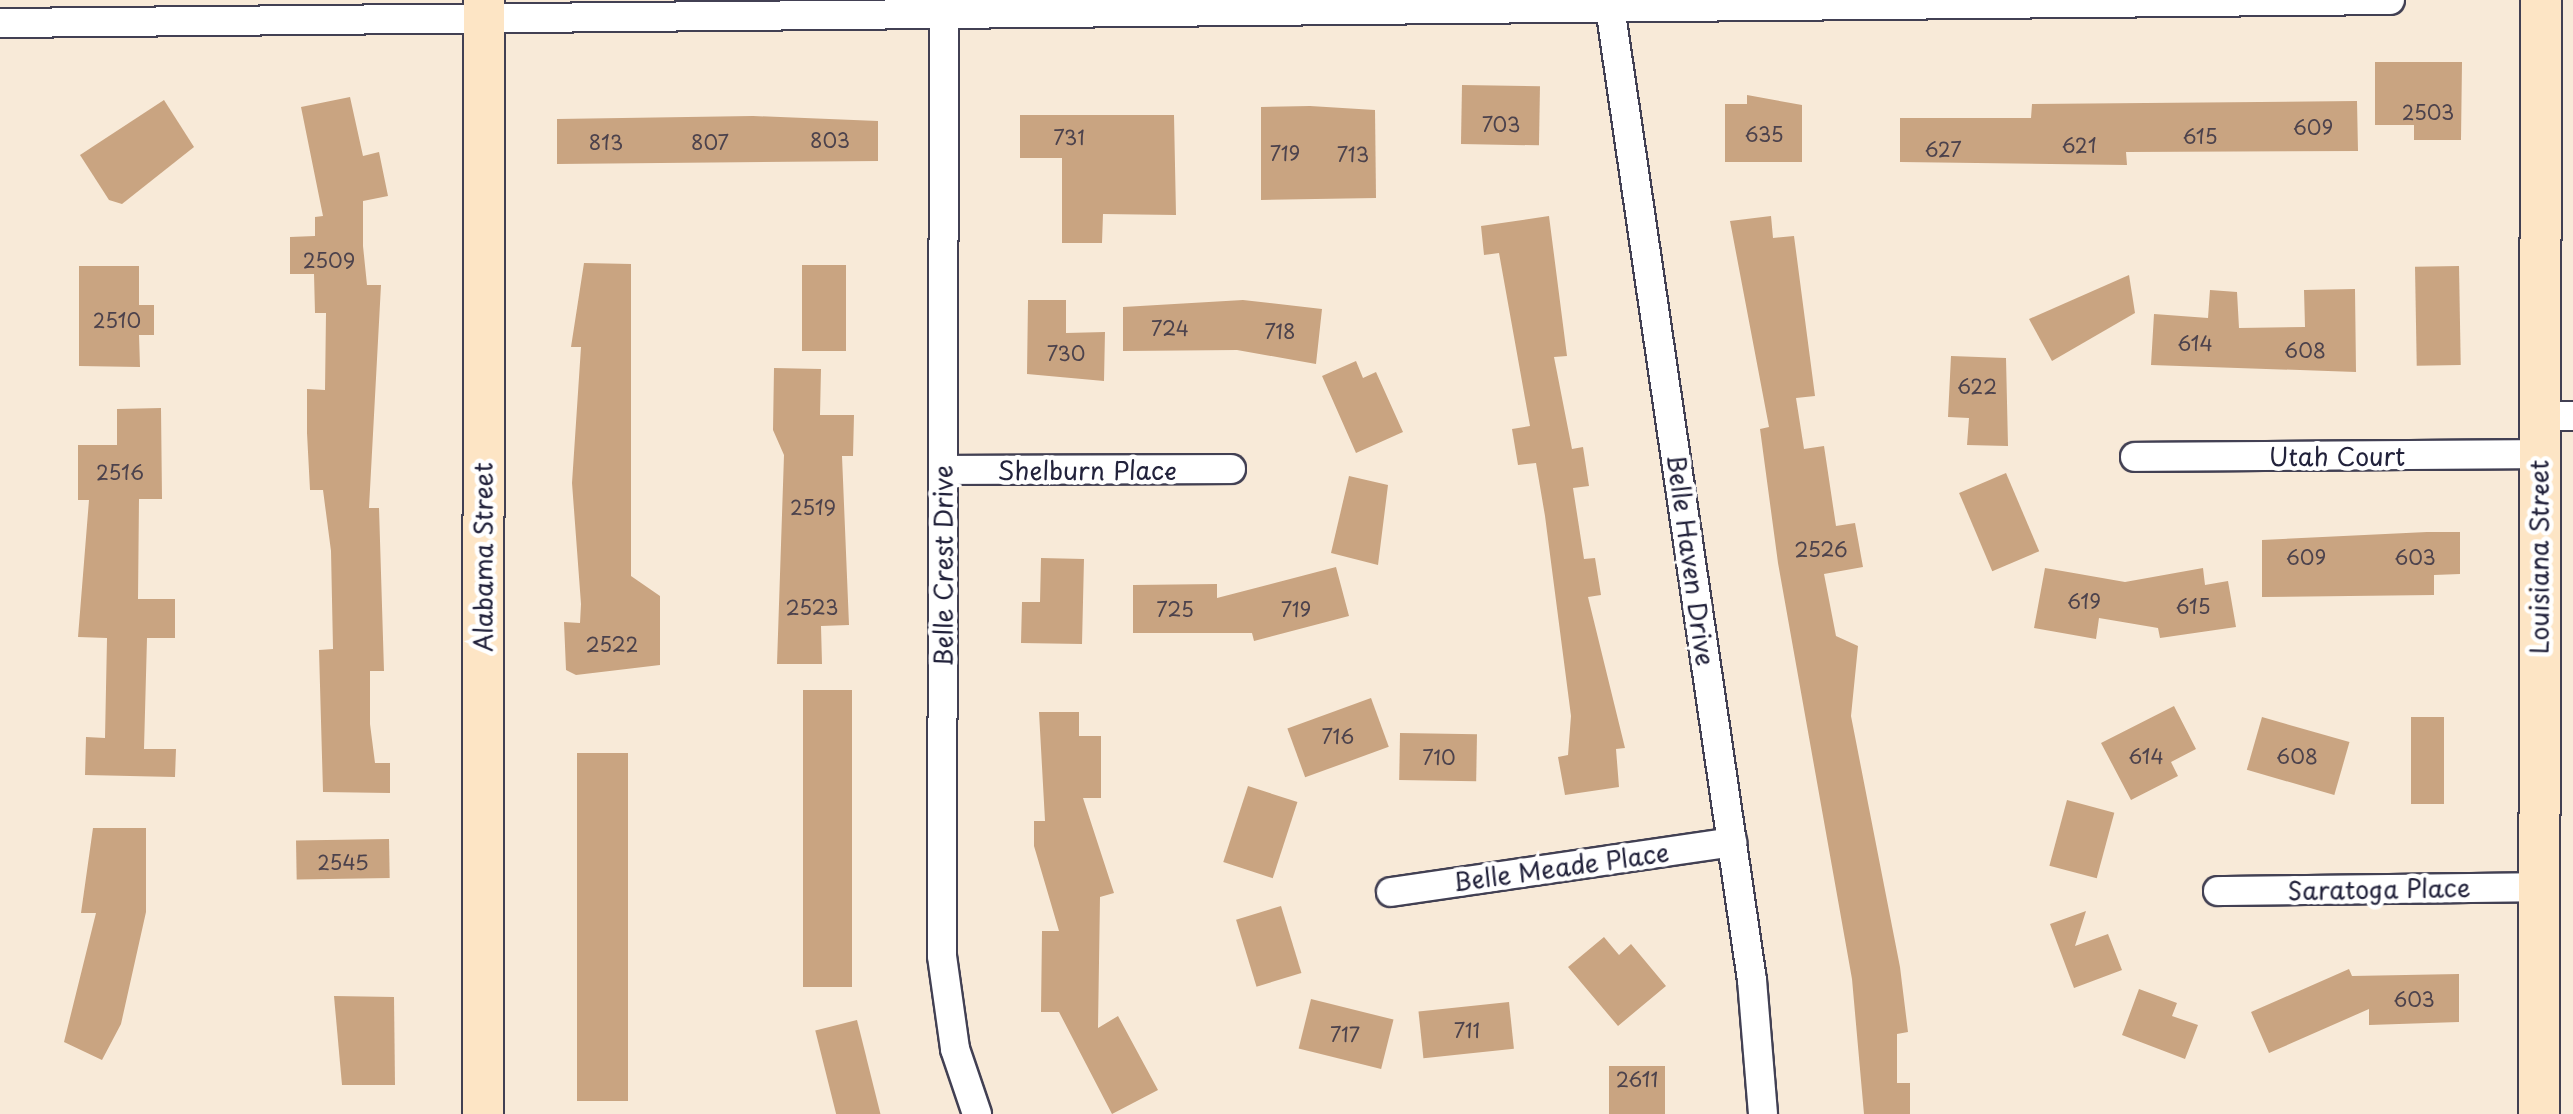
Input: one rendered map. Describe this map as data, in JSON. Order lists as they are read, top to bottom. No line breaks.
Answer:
{"streets":{"street":["Utah Court","Shelburn Place","Alabama Street","Louisiana Street","Belle Haven Drive","Belle Crest Drive","Belle Meade Place","Saratoga Place"]},"crossings":[["Utah Court","Louisiana Street"],["Shelburn Place","Belle Crest Drive"],["Louisiana Street","Saratoga Place"],["Belle Haven Drive","Belle Meade Place"]],"house_numbers":["2503","703","609","635","615","731","803","813","807","621","627","719","713","2509","2510","724","718","614","608","730","622","2516","2519","2526","609","603","619","615","2523","725","719","2522","716","614","608","710","2545","603","711","717","2611"]}
